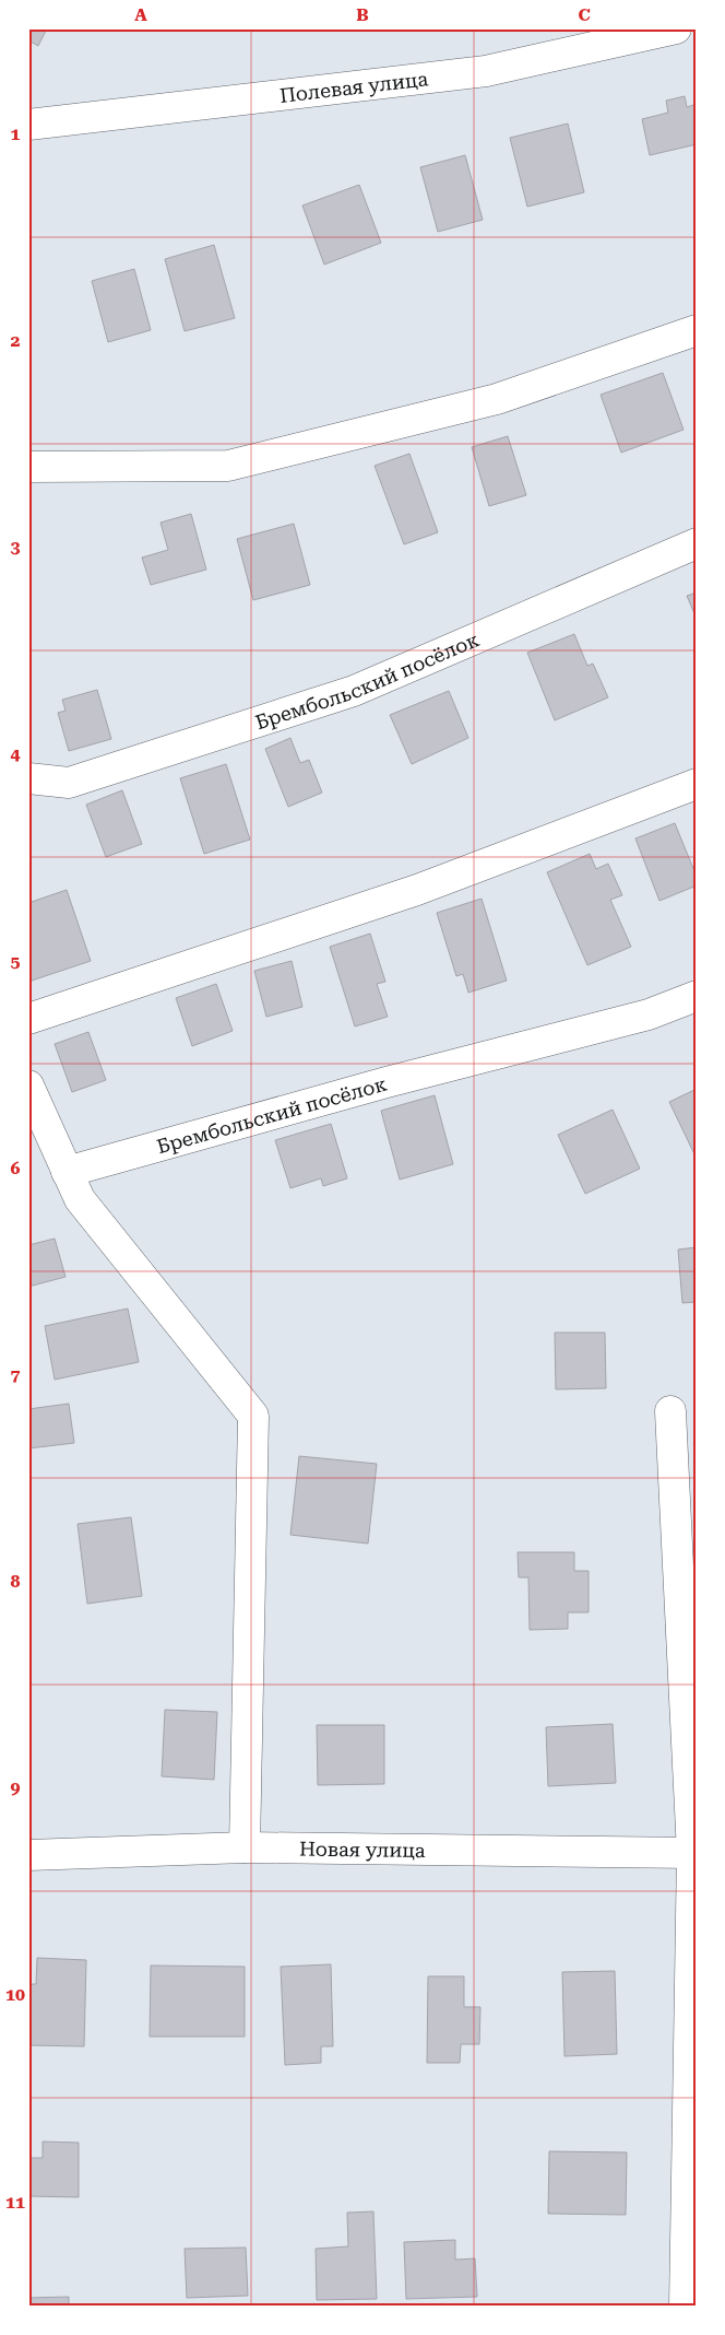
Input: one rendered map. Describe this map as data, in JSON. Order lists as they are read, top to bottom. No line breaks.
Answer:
{"streets":{"street":["Полевая улица","Брембольский посёлок","Новая улица"]},"grid":{"columns":["A","B","C"],"rows":["1","2","3","4","5","6","7","8","9","10","11"]}}
